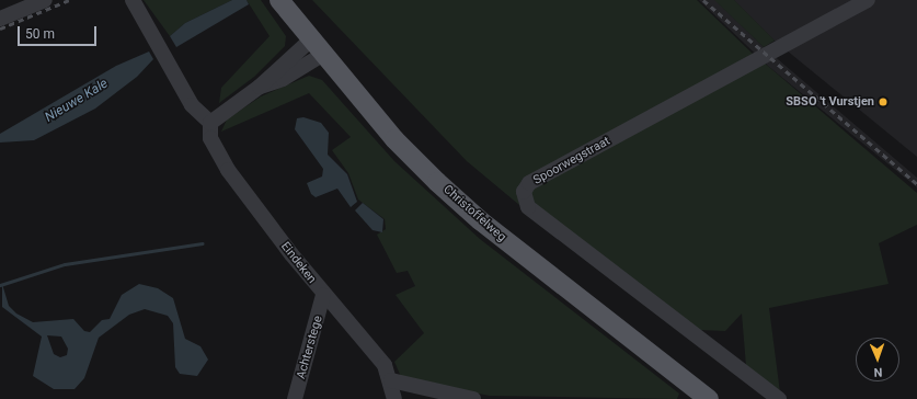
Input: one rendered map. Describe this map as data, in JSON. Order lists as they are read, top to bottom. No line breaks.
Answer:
{"streets":{"main road":["Christoffelweg"],"street":["Spoorwegstraat","Eindeken","Achterstege"]},"crossings":[["Eindeken","Achterstege"]],"water":["Nieuwe Kale"],"places":["SBSO 't Vurstjen"],"scale_bar":"50 m","north":"bottom"}
